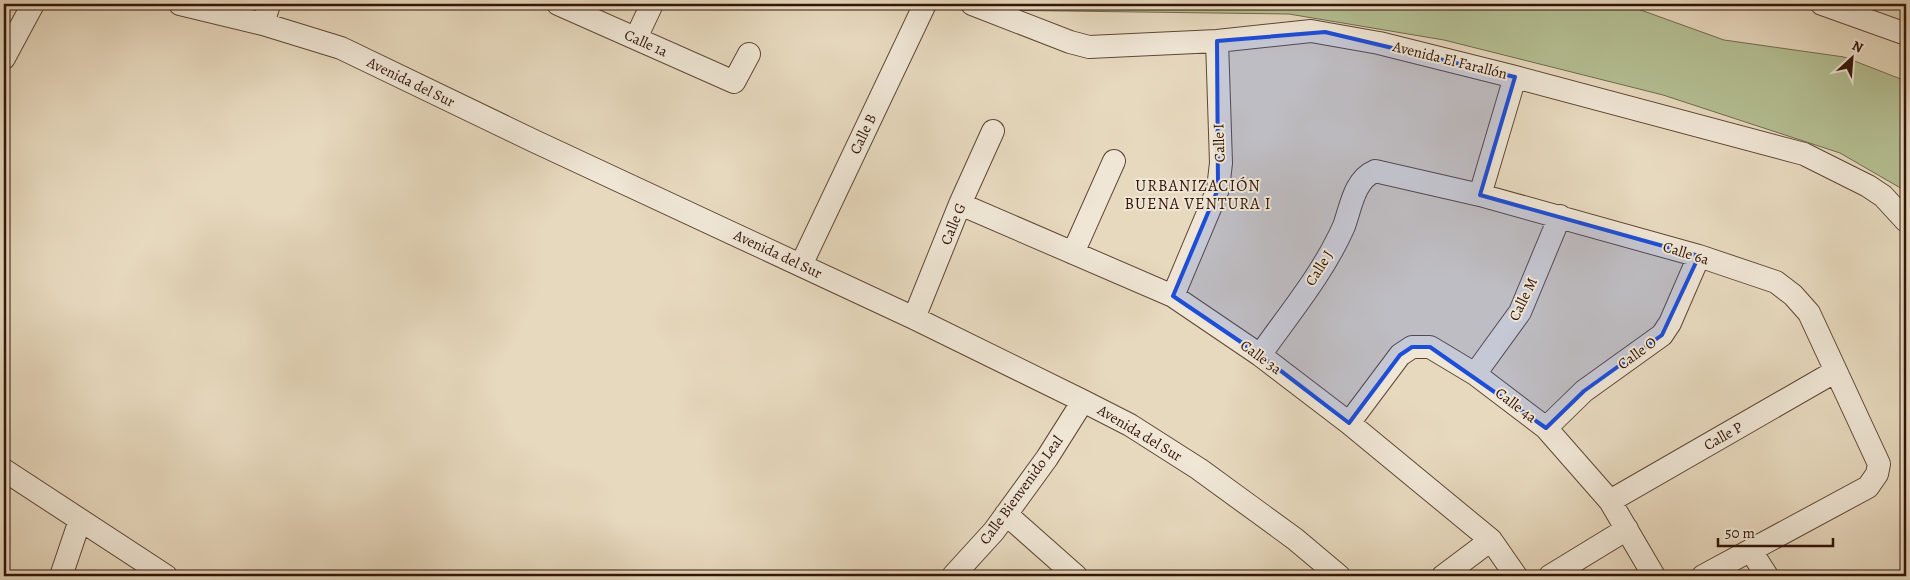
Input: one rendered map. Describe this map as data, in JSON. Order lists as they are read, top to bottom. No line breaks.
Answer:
{"streets":{"street":["Calle 1a","Avenida El Farallón","Avenida del Sur","Calle B","Calle I","Calle G","Calle 6a","Calle J","Calle M","Calle O","Calle 3a","Calle 4a","Calle P","Calle Bienvenido Leal"]},"crossings":[["Avenida El Farallón","Calle I"],["Avenida del Sur","Calle B"],["Avenida del Sur","Calle G"],["Avenida del Sur","Calle Bienvenido Leal"],["Calle I","Calle 3a"],["Calle G","Calle 3a"],["Calle 6a","Calle J"],["Calle 6a","Calle M"],["Calle 6a","Calle O"],["Calle 6a","Calle P"],["Calle J","Calle 3a"],["Calle M","Calle 4a"],["Calle O","Calle 4a"],["Calle 3a","Calle 4a"],["Calle 4a","Calle P"]],"districts":["URBANIZACIÓN BUENA VENTURA I"],"scale_bar":"50 m","north":"top right"}
